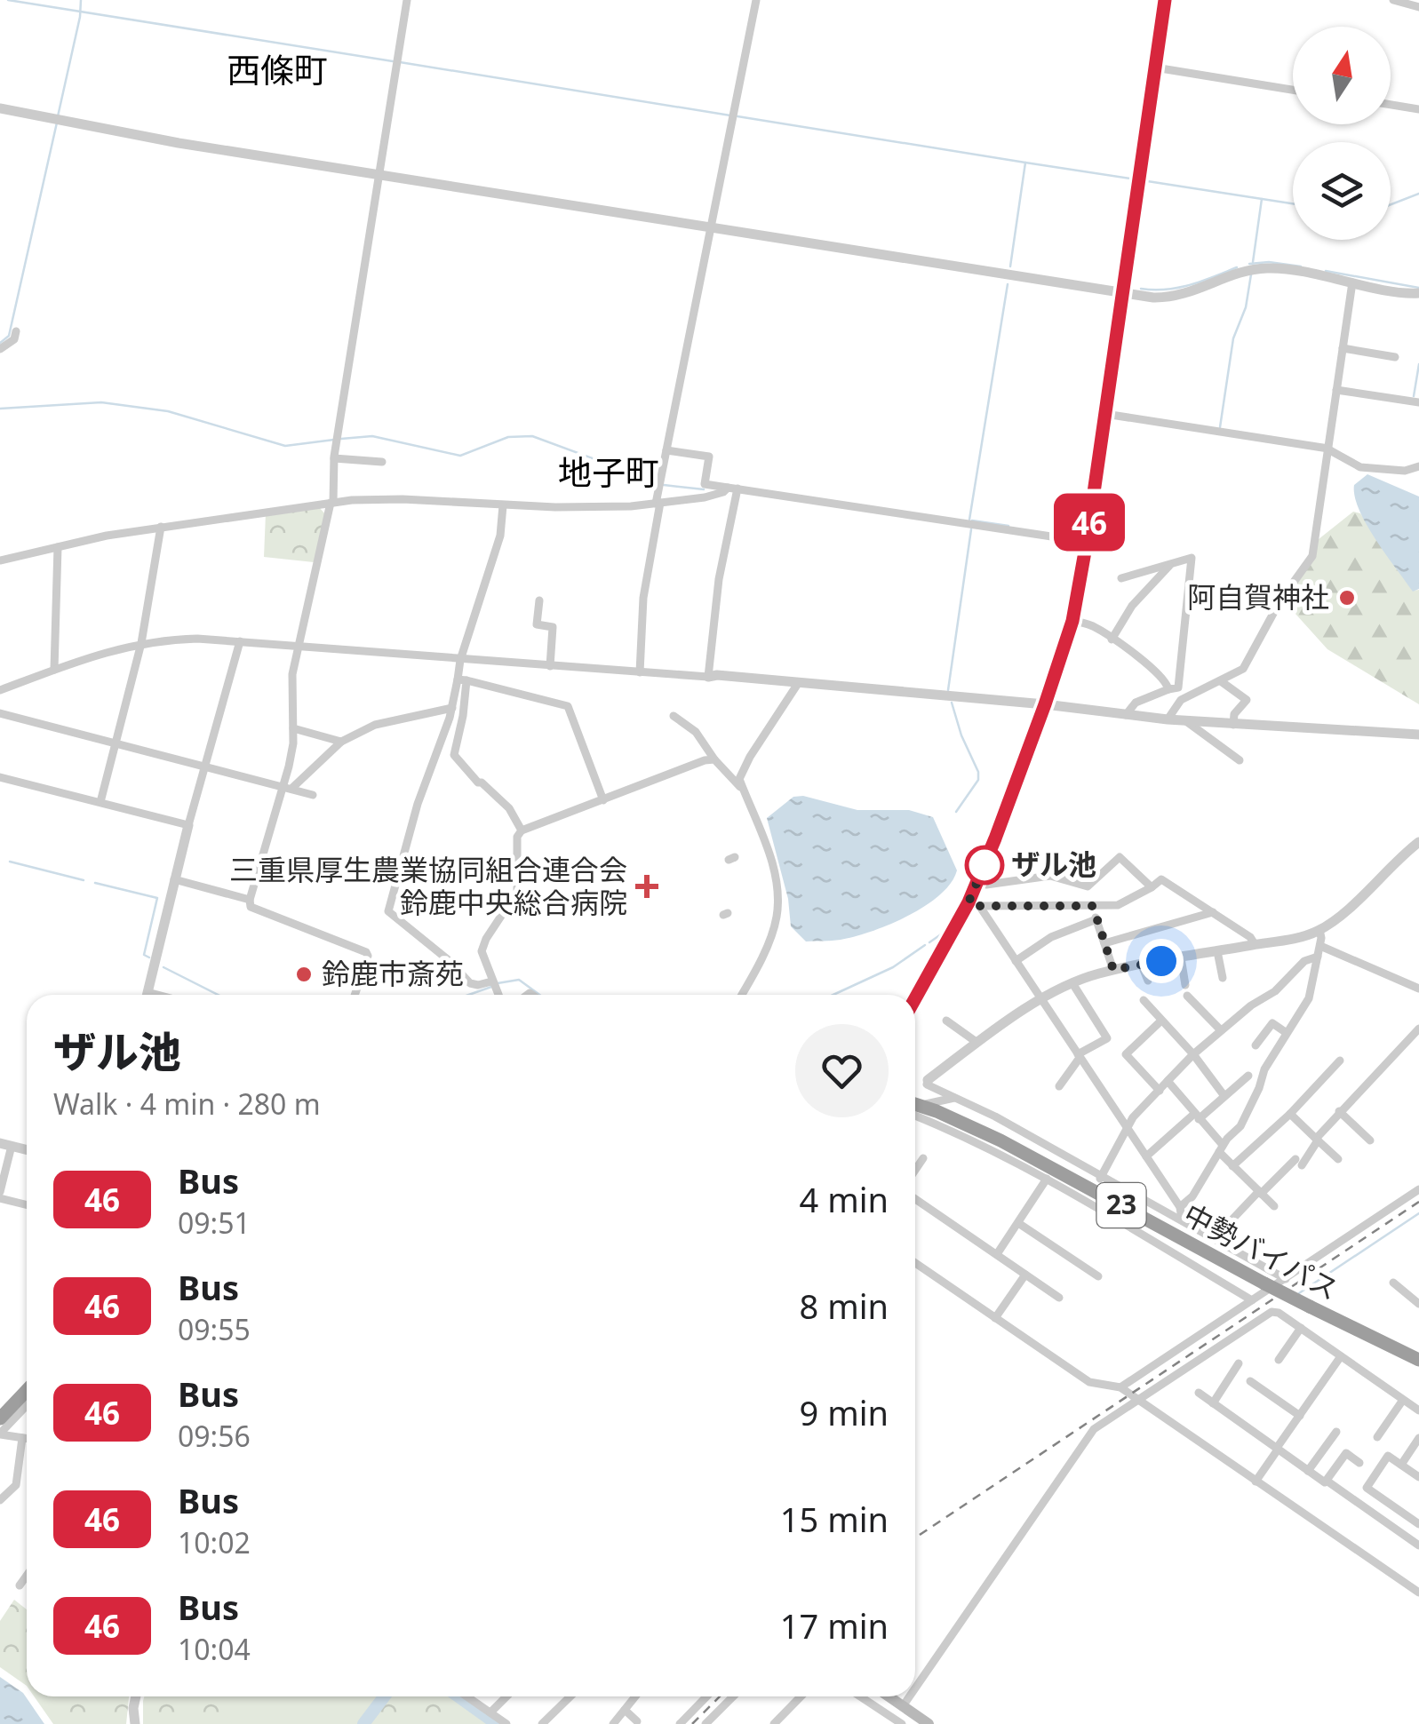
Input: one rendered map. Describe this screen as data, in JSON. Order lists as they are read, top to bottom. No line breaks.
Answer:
{"streets":{"highway":["23","中勢バイパス"]},"districts":["西條町","地子町"],"places":{"other":["阿自賀神社","ザル池","鈴鹿市斎苑"],"health":["三重県厚生農業協同組合連合会 鈴鹿中央総合病院"]},"lines":["bus line 46"],"north":"top","page":{"on_map":"46","heading":["ザル池","Walk · 4 min · 280 m"],"list":[{"mark":"46","name":"Bus","note":"09:51","value":"4 min"},{"mark":"46","name":"Bus","note":"09:55","value":"8 min"},{"mark":"46","name":"Bus","note":"09:56","value":"9 min"},{"mark":"46","name":"Bus","note":"10:02","value":"15 min"},{"mark":"46","name":"Bus","note":"10:04","value":"17 min"}]}}
